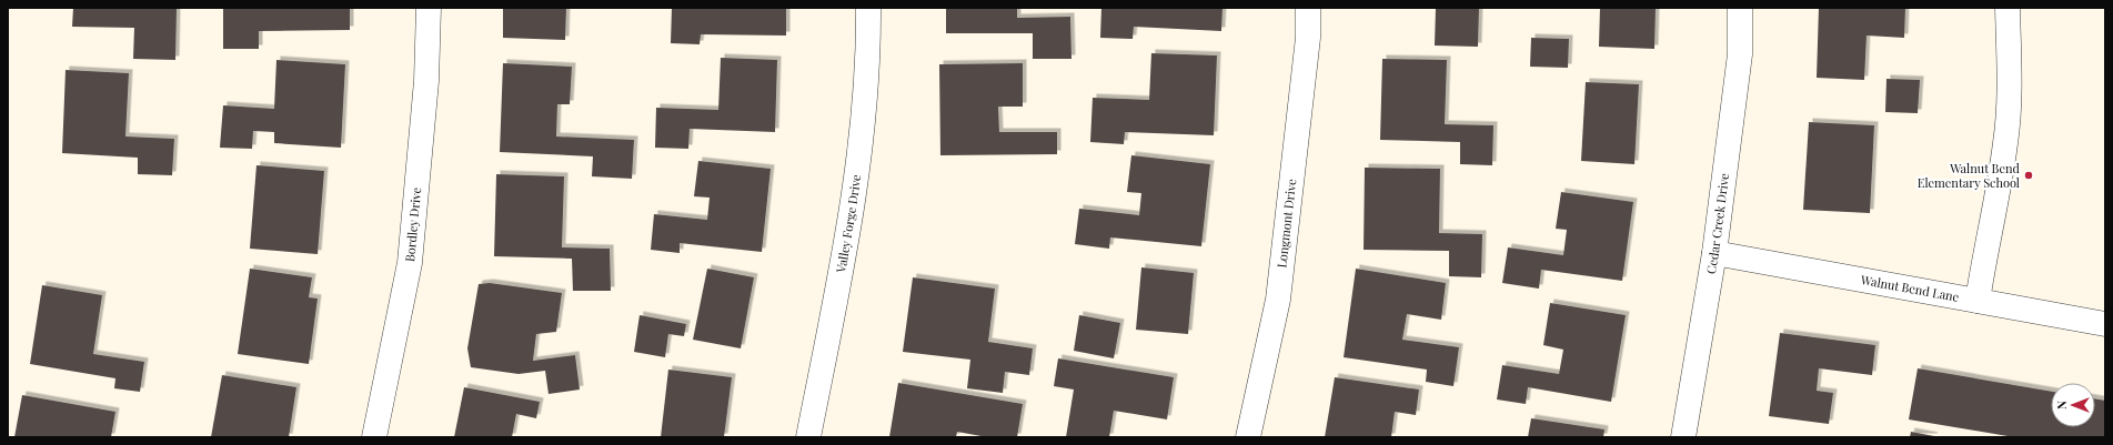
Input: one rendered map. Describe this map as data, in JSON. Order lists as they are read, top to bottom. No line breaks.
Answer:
{"streets":{"street":["Cedar Creek Drive","Bordley Drive","Valley Forge Drive","Longmont Drive","Walnut Bend Lane"]},"crossings":[["Cedar Creek Drive","Walnut Bend Lane"]],"places":["Walnut Bend Elementary School"],"north":"left"}
